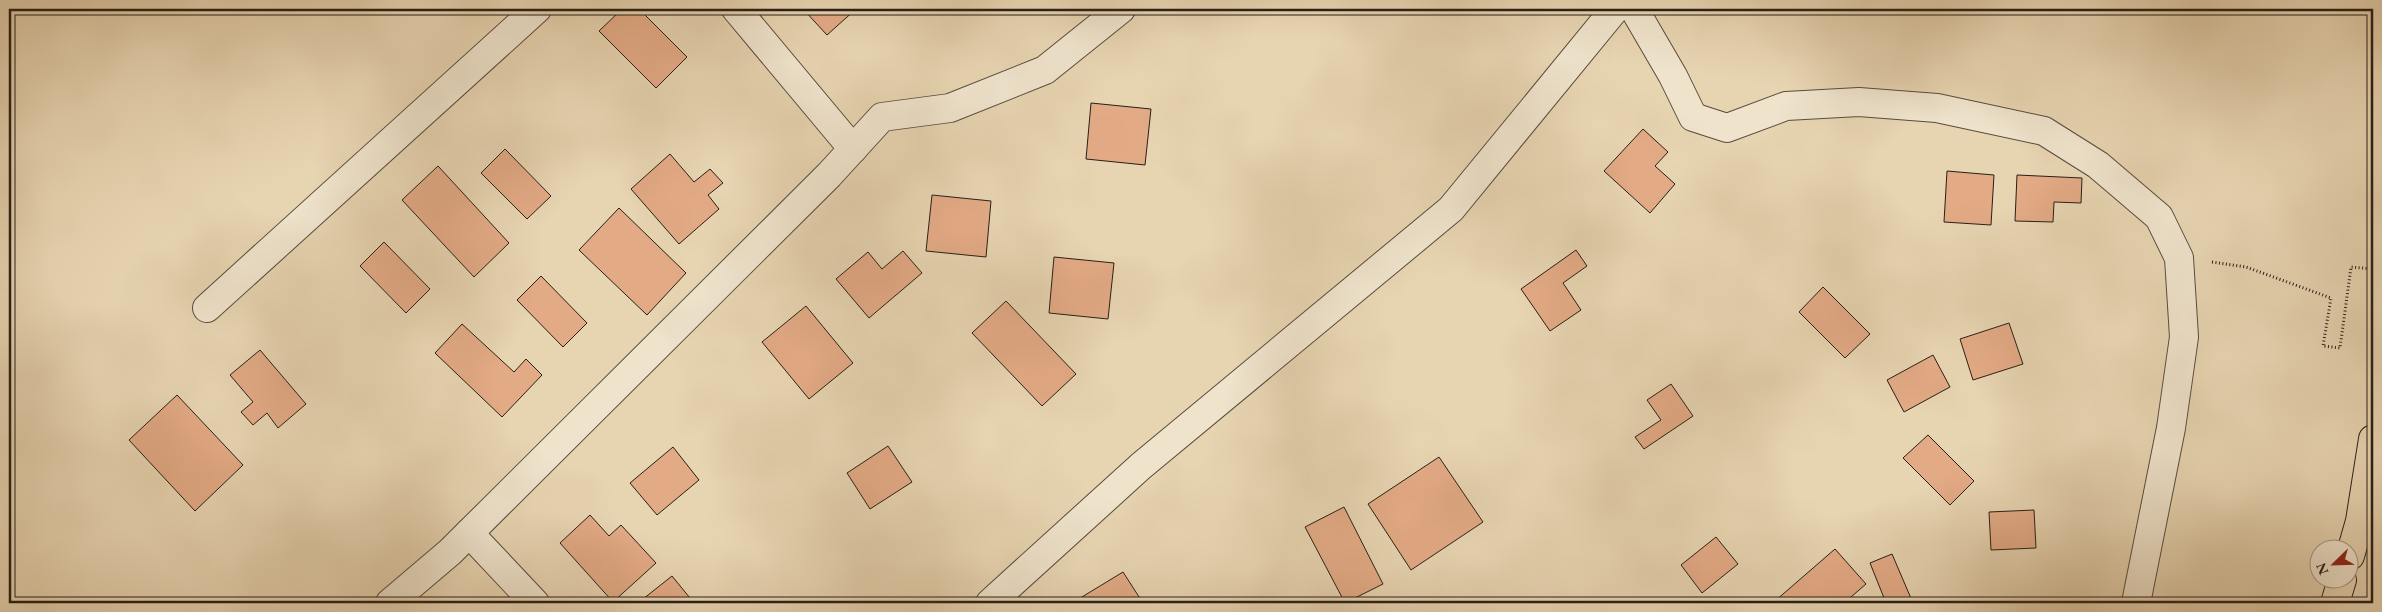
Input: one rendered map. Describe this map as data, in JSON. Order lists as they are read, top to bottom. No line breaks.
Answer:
{"north":"bottom left"}
